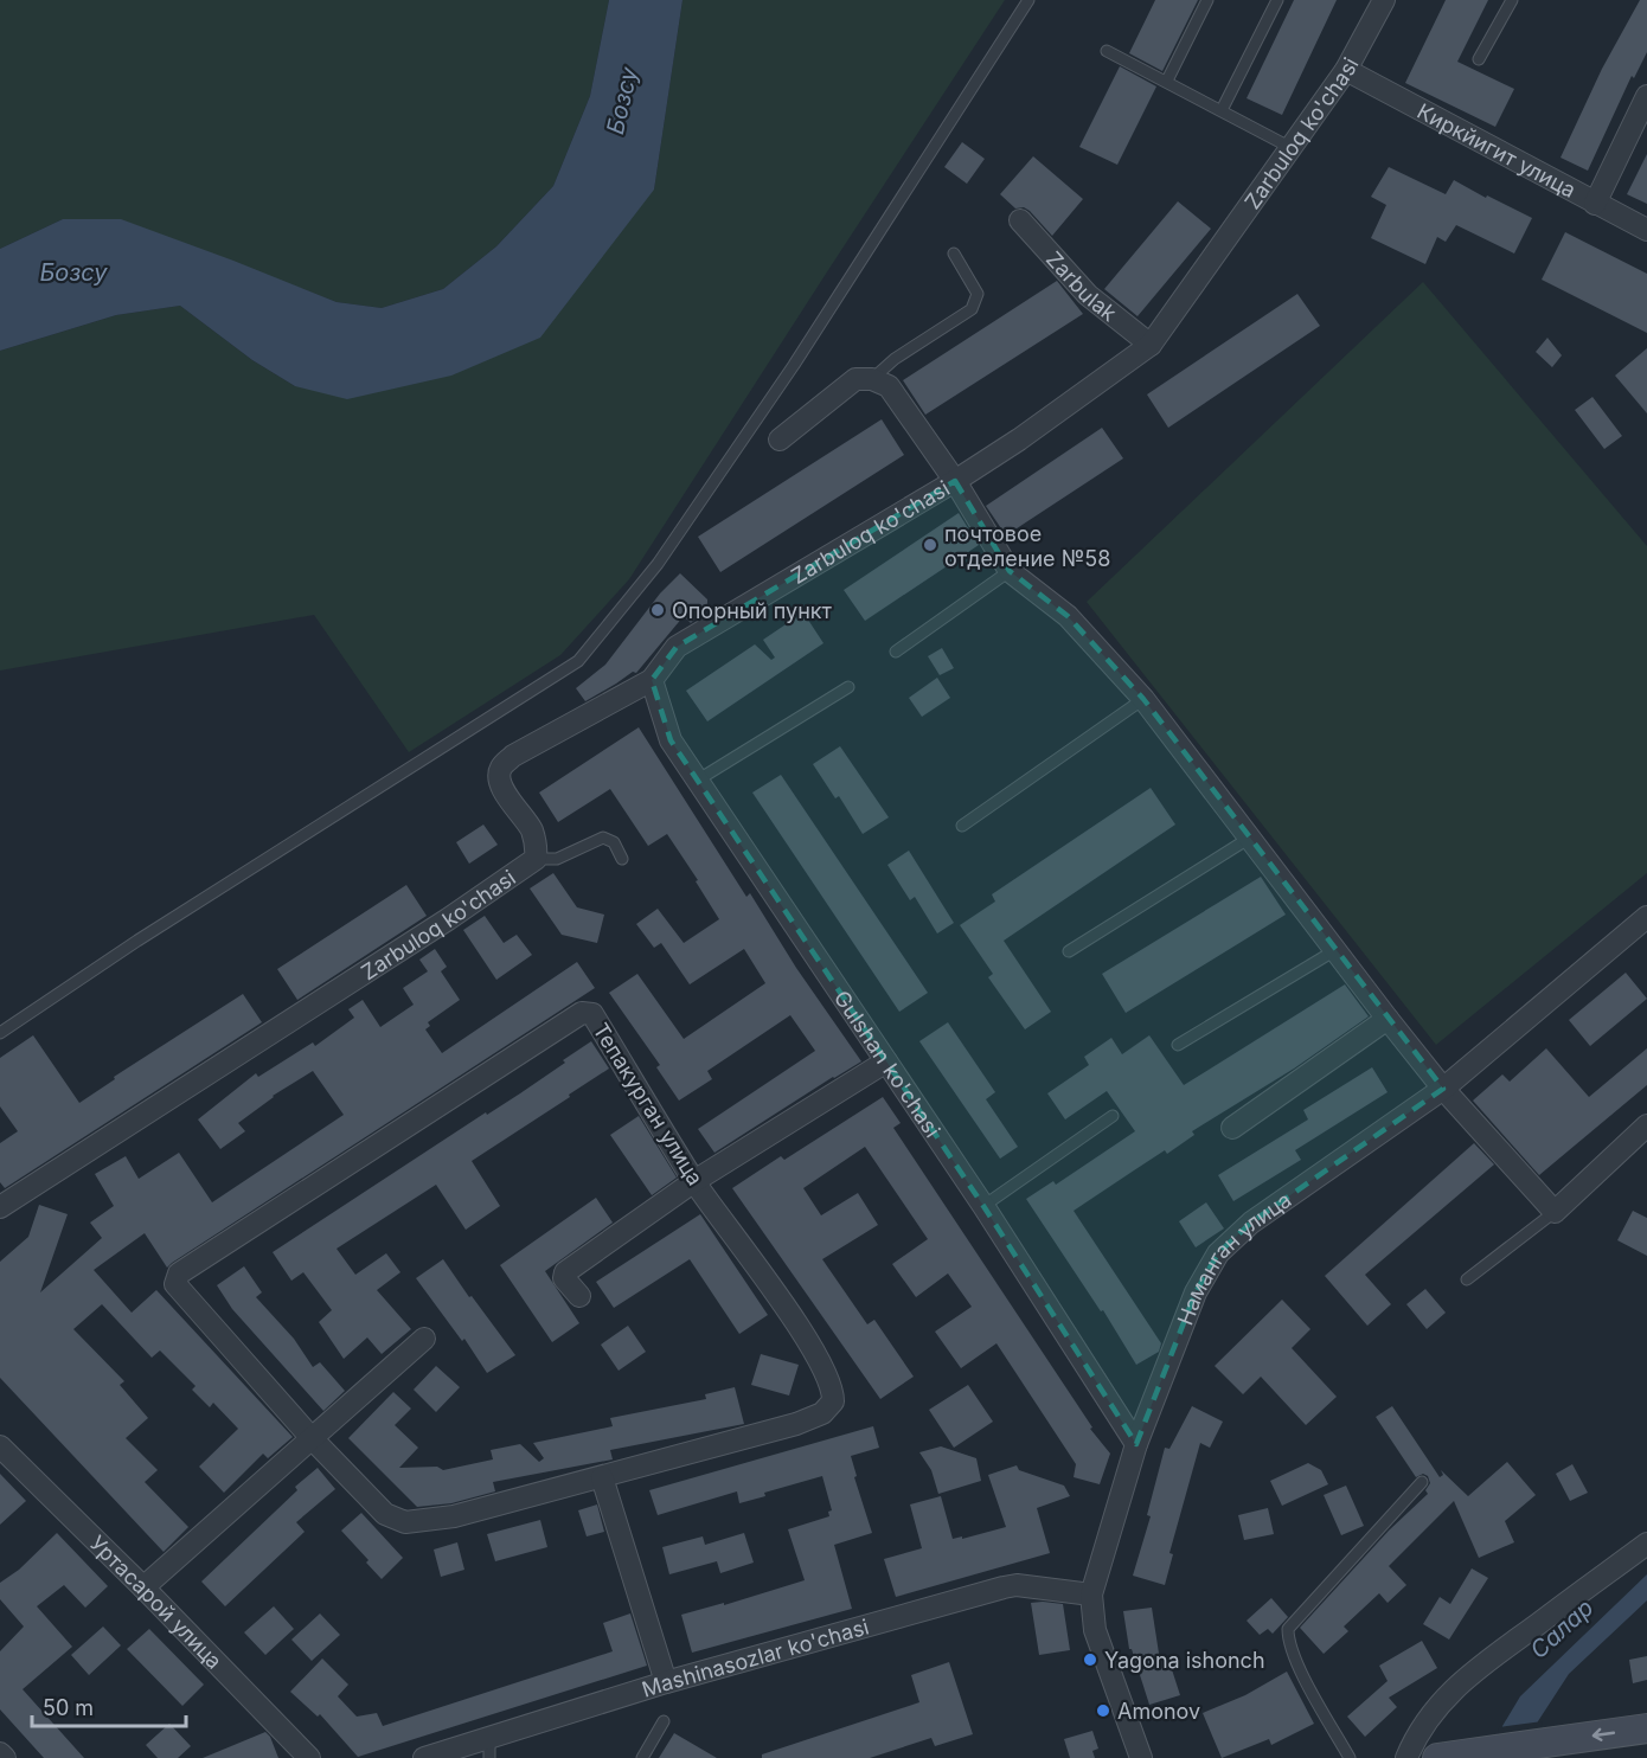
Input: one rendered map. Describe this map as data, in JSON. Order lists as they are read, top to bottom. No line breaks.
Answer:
{"streets":{"street":["Zarbuloq ko'chasi","Киркйигит улица","Zarbulak","Gulshan ko'chasi","Тепакурган улица","Наманган улица","Уртасарой улица","Mashinasozlar ko'chasi"]},"crossings":[["Zarbuloq ko'chasi","Киркйигит улица"],["Zarbuloq ko'chasi","Zarbulak"],["Zarbuloq ko'chasi","Gulshan ko'chasi"],["Gulshan ko'chasi","Наманган улица"],["Наманган улица","Mashinasozlar ko'chasi"]],"water":["Бозсу","Салар"],"places":["почтовое отделение №58","Опорный пункт","Yagona ishonch","Amonov"],"scale_bar":"50 m"}
